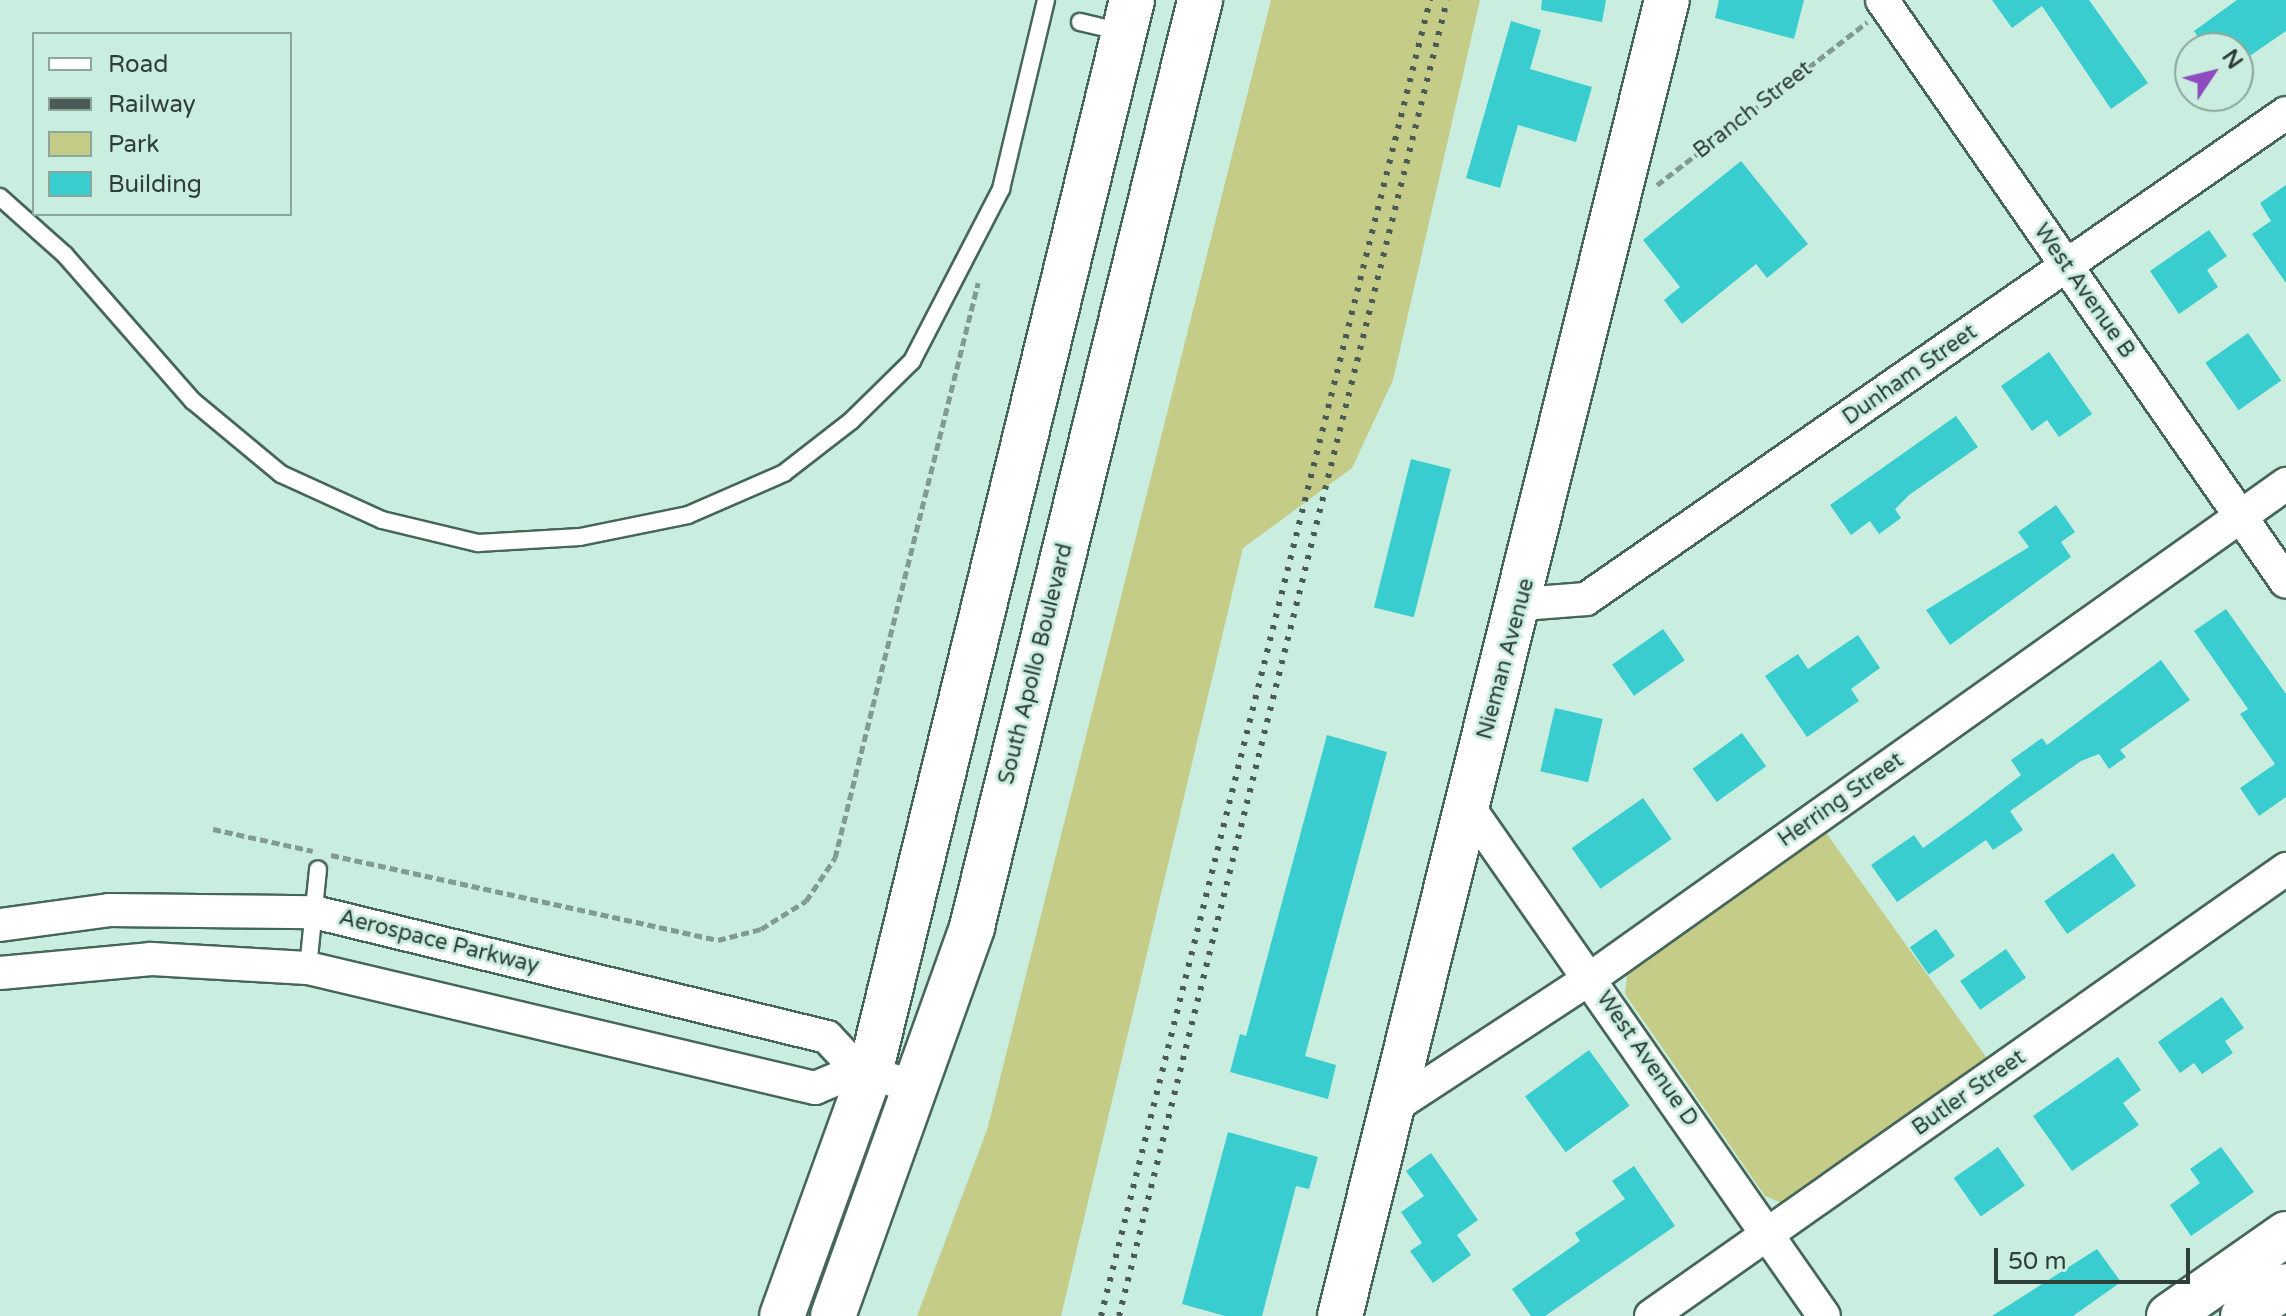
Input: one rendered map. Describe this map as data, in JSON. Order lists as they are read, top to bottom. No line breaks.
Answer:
{"streets":{"street":["West Avenue B","Dunham Street","Nieman Avenue","South Apollo Boulevard","Herring Street","Aerospace Parkway","West Avenue D","Butler Street"],"path":["Branch Street"]},"crossings":[["Branch Street","West Avenue B"],["Branch Street","Nieman Avenue"],["West Avenue B","Dunham Street"],["West Avenue B","Herring Street"],["Dunham Street","Nieman Avenue"],["Nieman Avenue","Herring Street"],["Nieman Avenue","West Avenue D"],["South Apollo Boulevard","Aerospace Parkway"],["Herring Street","West Avenue D"],["West Avenue D","Butler Street"]],"legend":["Road","Railway","Park","Building"],"scale_bar":"50 m","north":"top right"}
